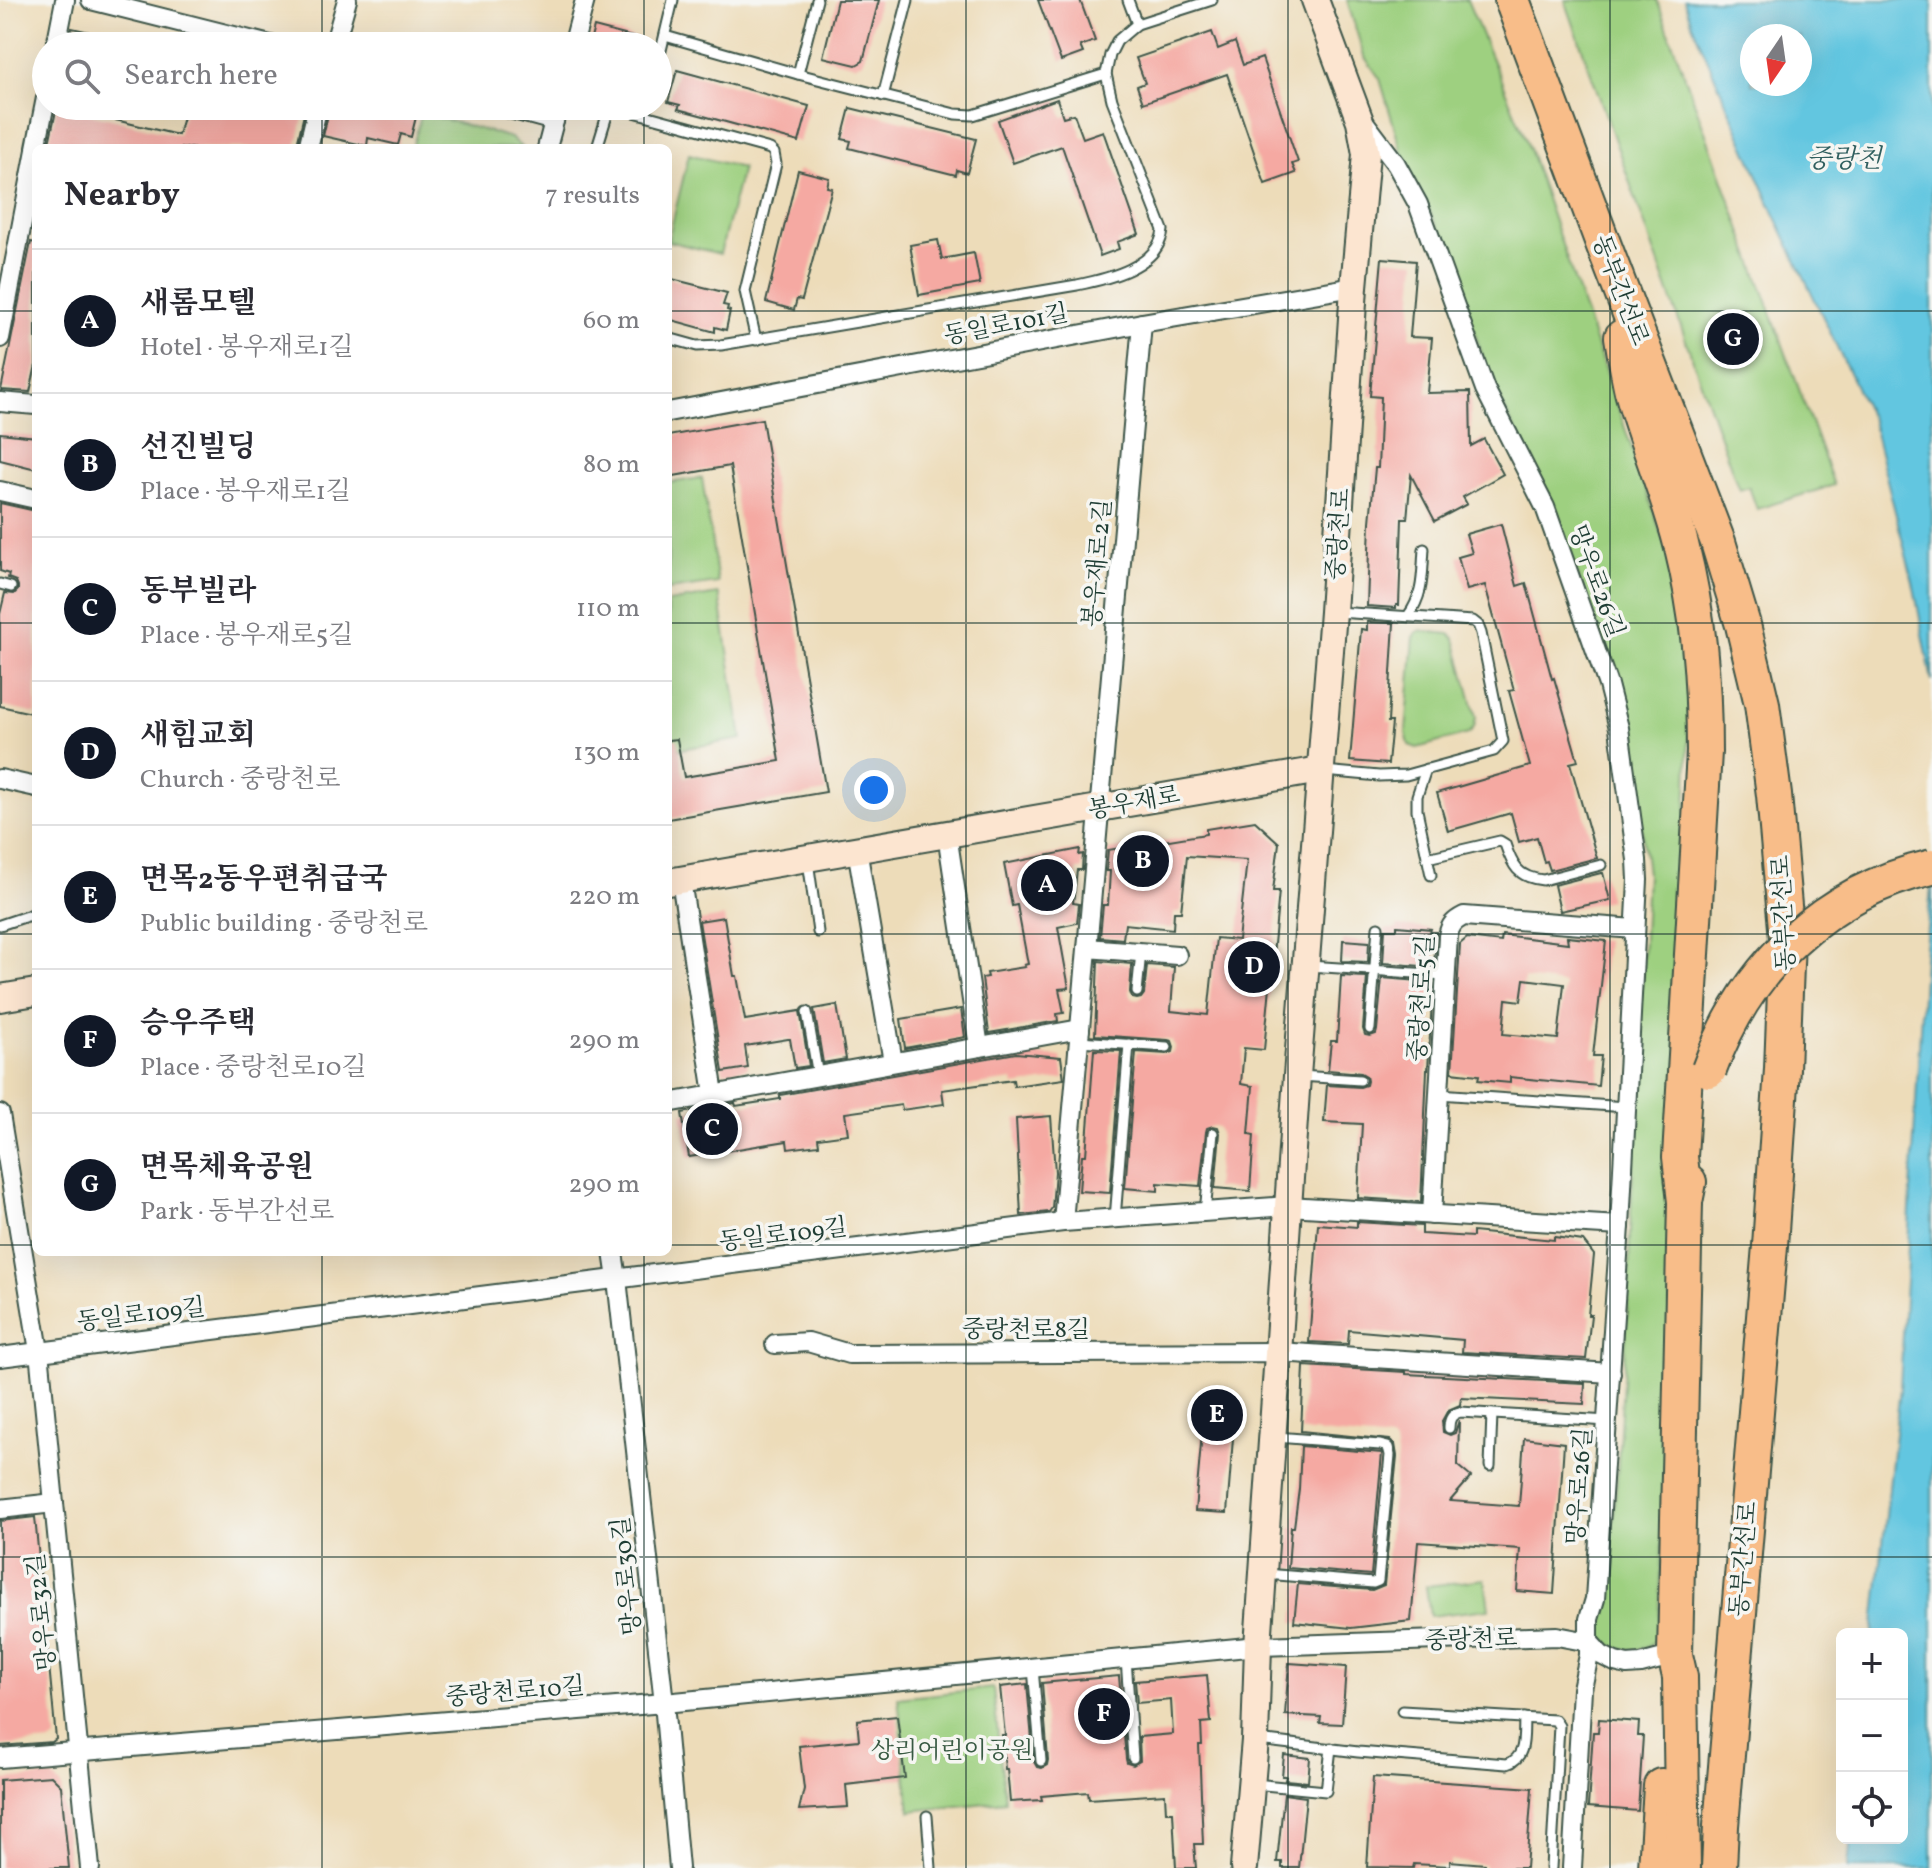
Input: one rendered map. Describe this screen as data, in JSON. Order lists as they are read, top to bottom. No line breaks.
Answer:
{"streets":{"highway":["동부간선로"],"main road":["중랑천로","봉우재로"],"street":["동일로101길","봉우재로2길","망우로26길","중랑천로5길","동일로109길","중랑천로8길","망우로30길","망우로32길","중랑천로10길"]},"crossings":[["동일로101길","중랑천로"],["동일로101길","봉우재로2길"],["중랑천로","망우로26길"],["중랑천로","봉우재로"],["중랑천로","동일로109길"],["중랑천로","중랑천로8길"],["중랑천로","중랑천로10길"],["봉우재로2길","봉우재로"],["봉우재로2길","동일로109길"],["망우로26길","중랑천로5길"],["동일로109길","망우로30길"],["동일로109길","망우로32길"],["망우로30길","중랑천로10길"],["망우로32길","중랑천로10길"]],"water":["중랑천"],"parks":["상리어린이공원"],"north":"bottom","page":{"search":"Search here","heading":["Nearby","7 results"],"list":[{"mark":"A","name":"새롬모텔","note":"Hotel · 봉우재로1길","value":"60 m"},{"mark":"B","name":"선진빌딩","note":"Place · 봉우재로1길","value":"80 m"},{"mark":"C","name":"동부빌라","note":"Place · 봉우재로5길","value":"110 m"},{"mark":"D","name":"새힘교회","note":"Church · 중랑천로","value":"130 m"},{"mark":"E","name":"면목2동우편취급국","note":"Public building · 중랑천로","value":"220 m"},{"mark":"F","name":"승우주택","note":"Place · 중랑천로10길","value":"290 m"},{"mark":"G","name":"면목체육공원","note":"Park · 동부간선로","value":"290 m"}],"pins":["G","B","A","D","C","E","F"],"map_buttons":["+","−"]}}
